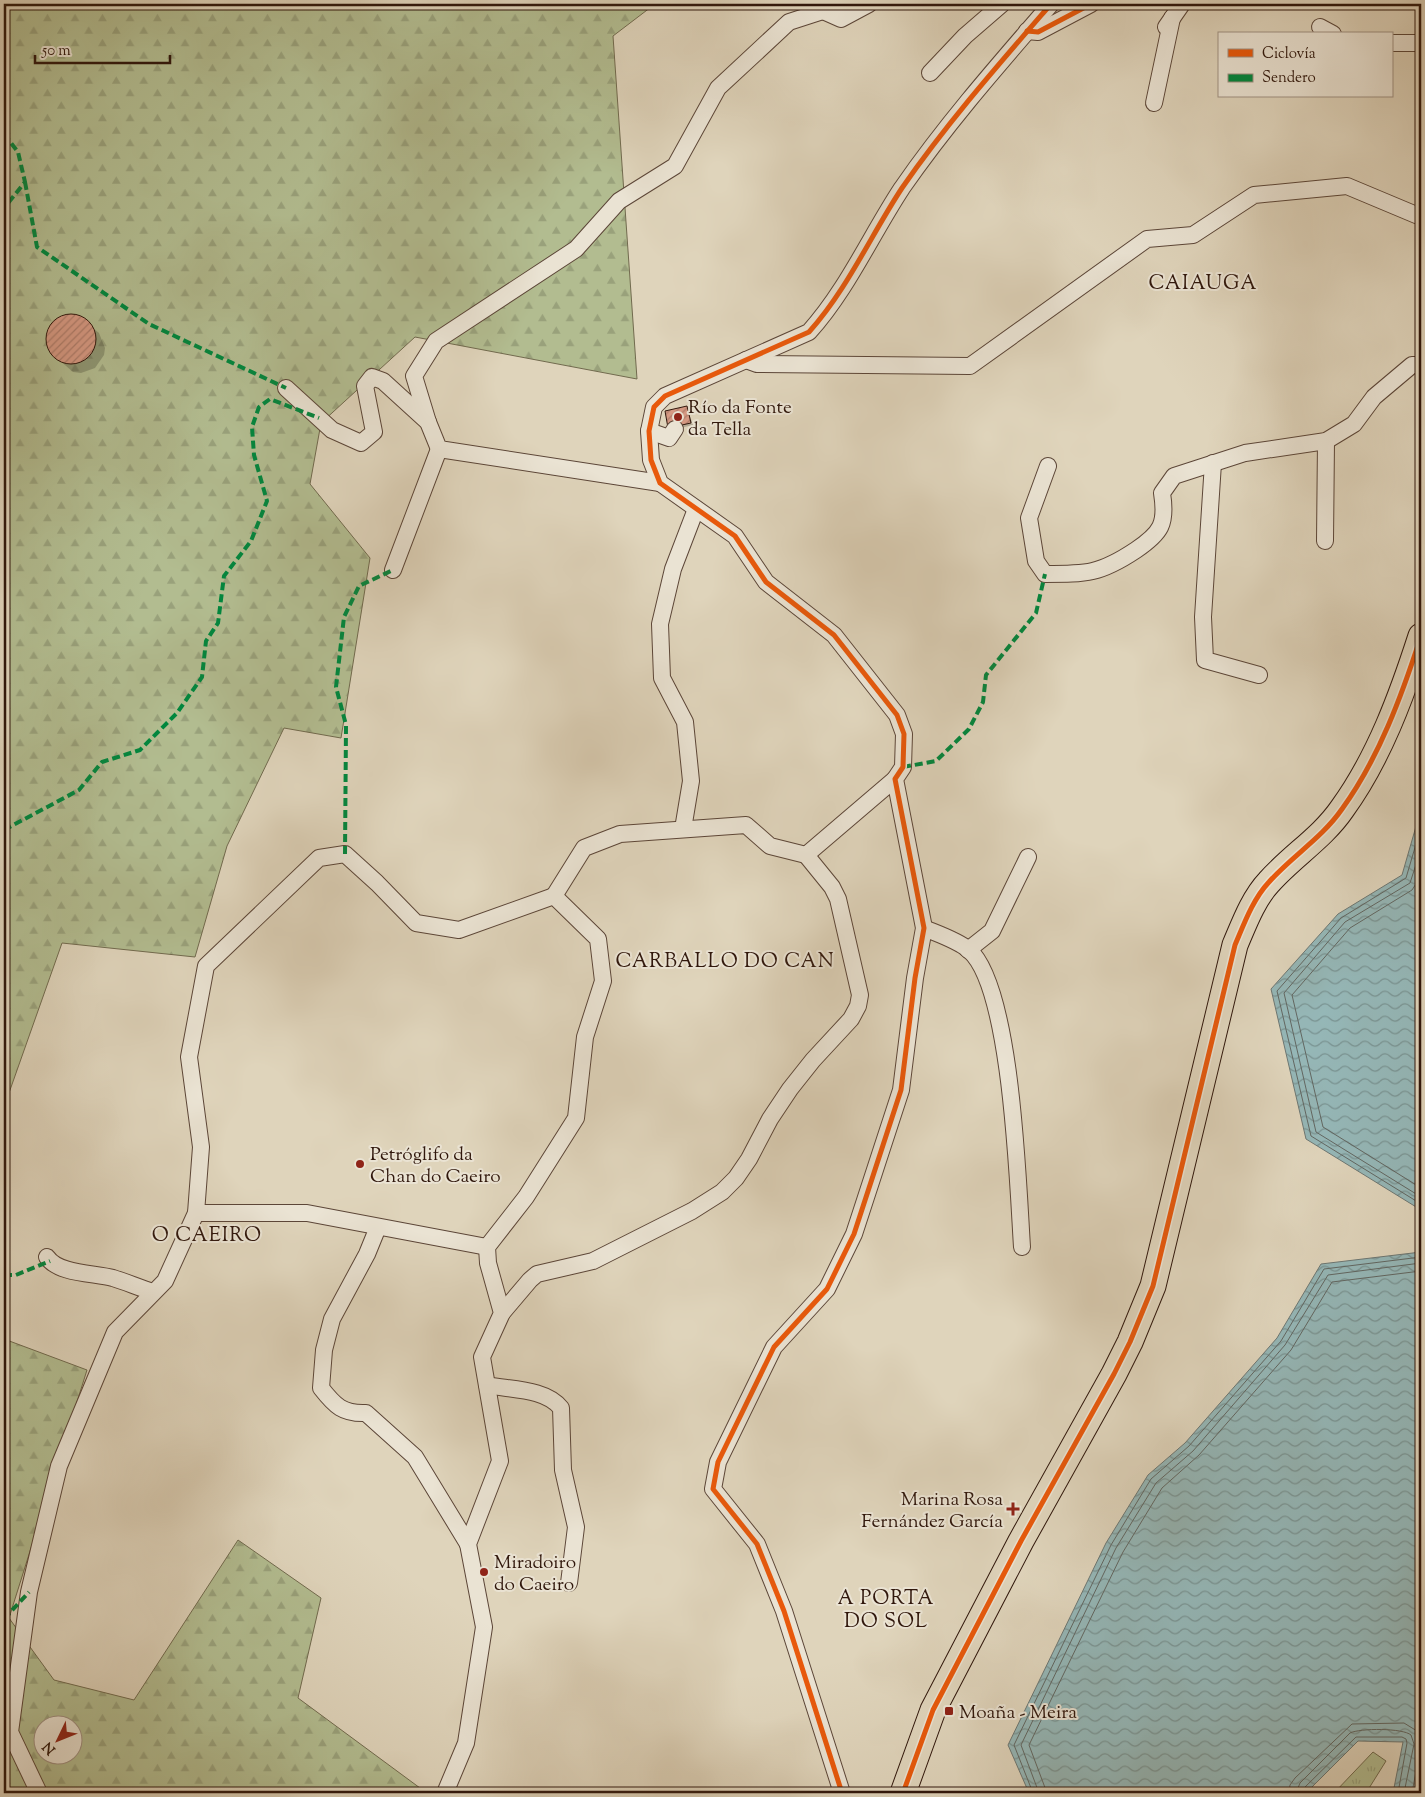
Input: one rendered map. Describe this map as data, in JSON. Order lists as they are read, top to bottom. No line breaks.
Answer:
{"districts":["CAIAUGA","CARBALLO DO CAN","O CAEIRO","A PORTA DO SOL"],"places":{"other":["Río da Fonte da Tella","Petróglifo da Chan do Caeiro","Miradoiro do Caeiro"],"health":["Marina Rosa Fernández García"],"transit":["Moaña - Meira"]},"legend":["Ciclovía","Sendero"],"scale_bar":"50 m","north":"bottom left"}
